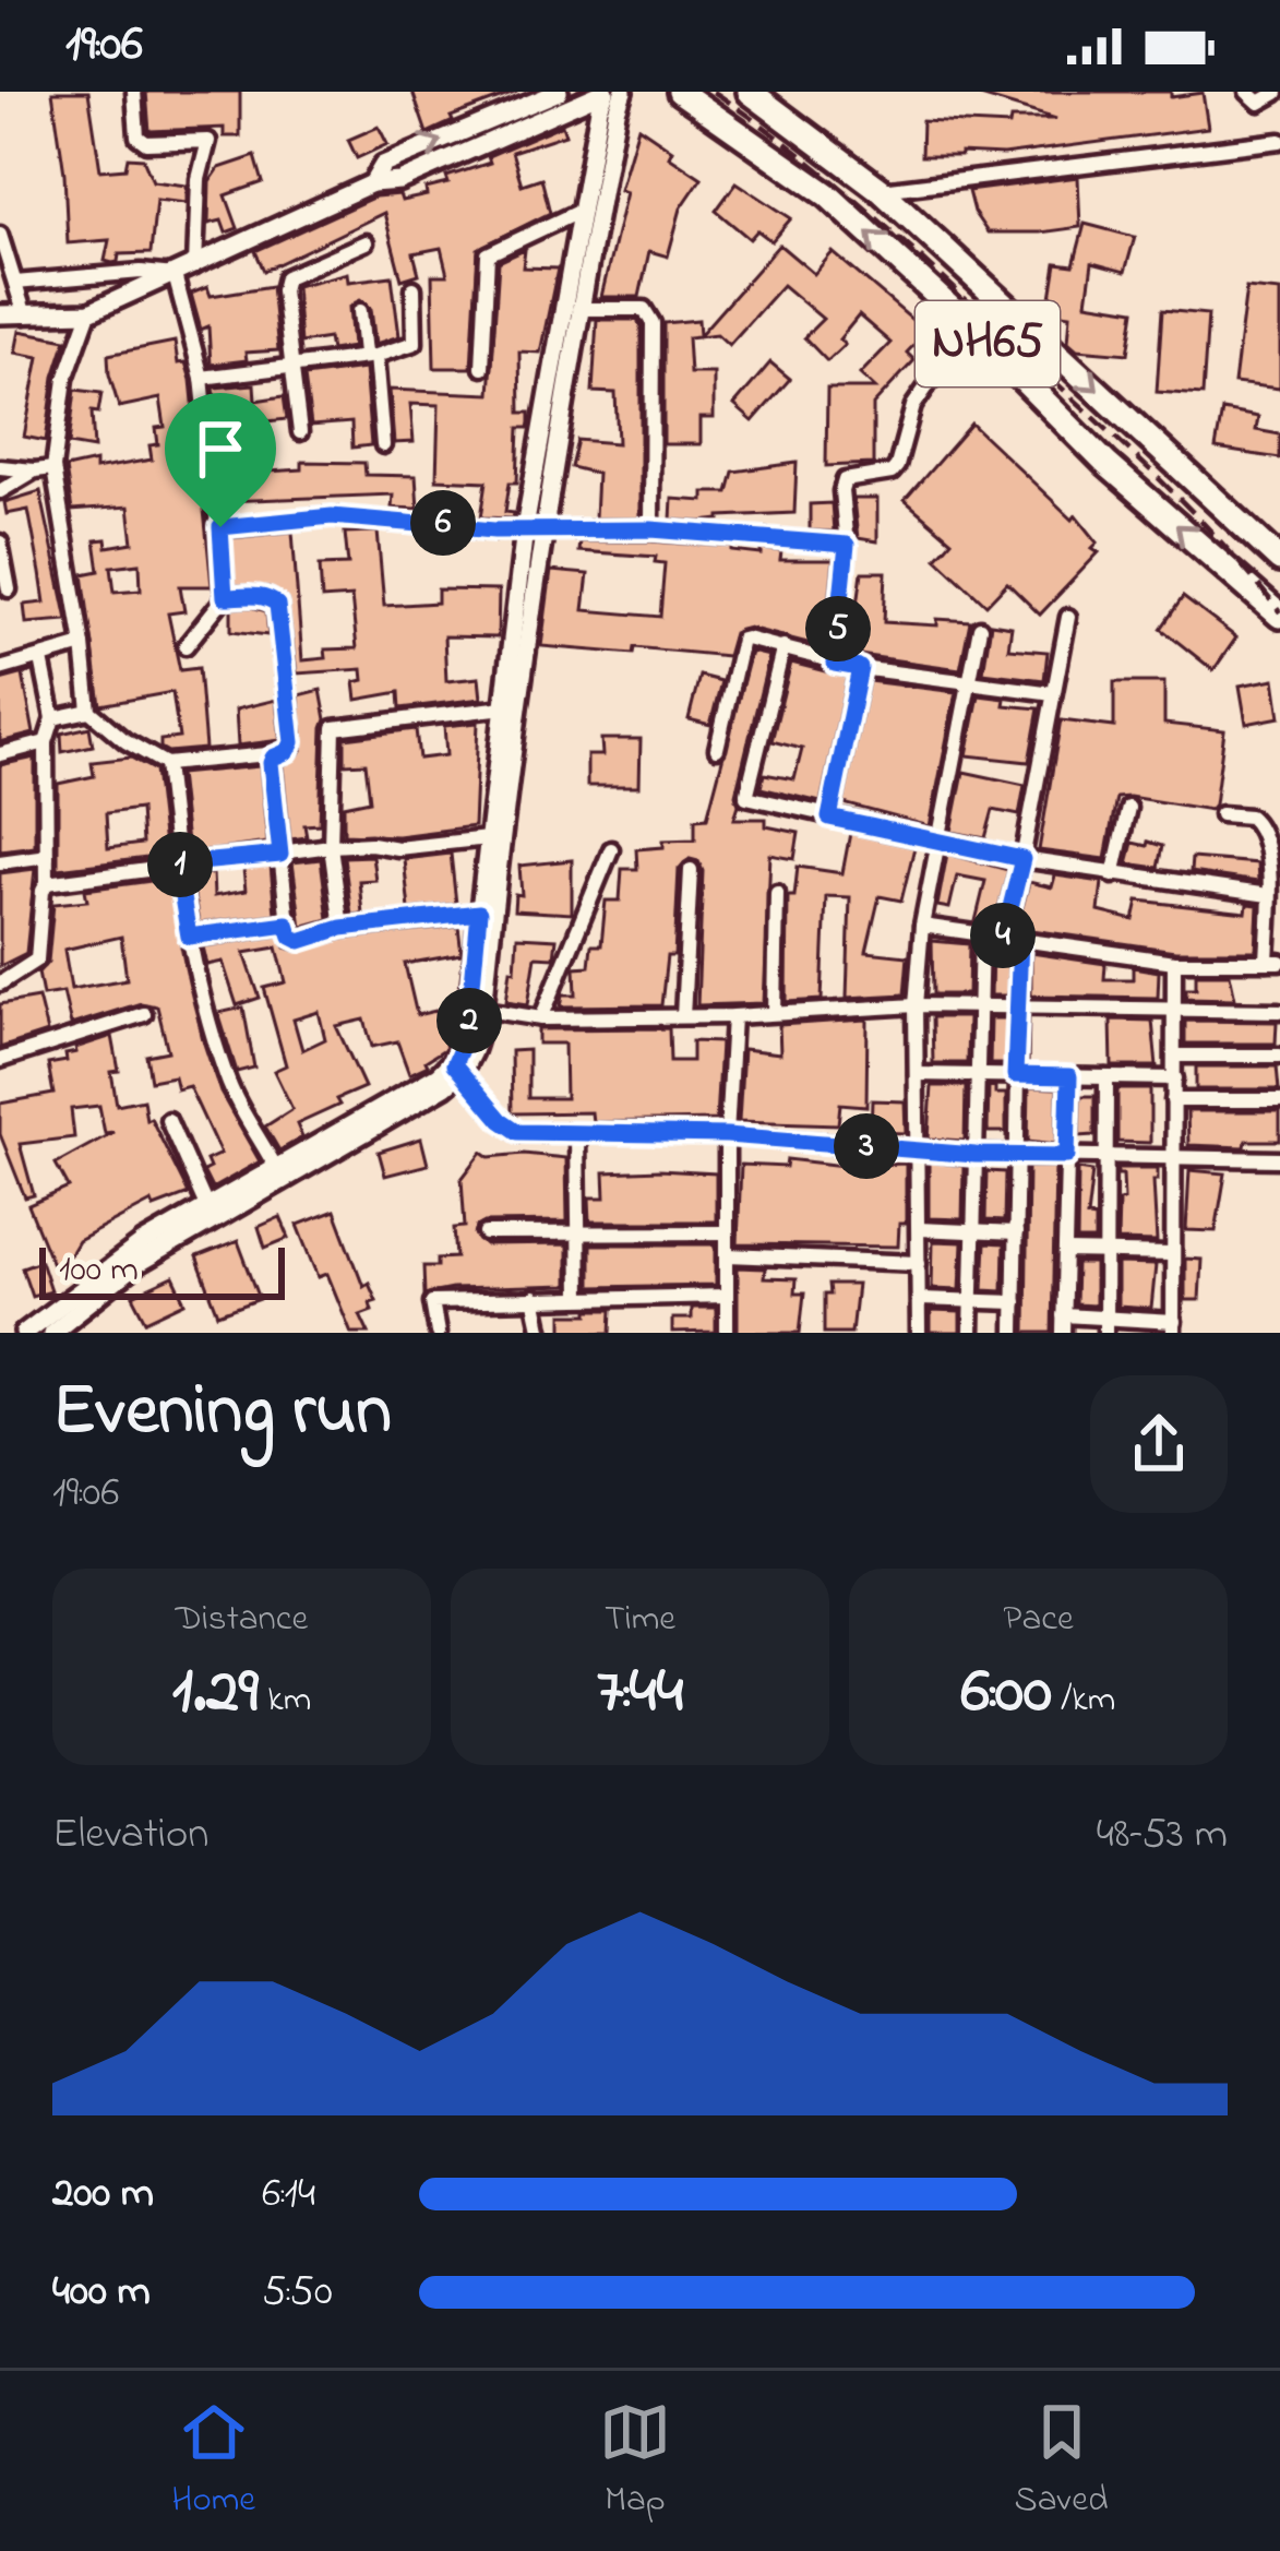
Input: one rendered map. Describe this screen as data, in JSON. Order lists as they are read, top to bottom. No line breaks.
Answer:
{"streets":{"highway":["NH65"]},"scale_bar":"100 m","page":{"status":"19:06","pins":["6","5","1","4","2","3"],"scale":"100 m","heading":["Evening run","19:06"],"stats":[["Distance","1.29 km"],["Time","7:44"],["Pace","6:00 /km"]],"chart":["Elevation","48–53 m"],"list":[{"name":"200 m","note":"6:14"},{"name":"400 m","note":"5:50"}],"tabs":["Home","Map","Saved"]}}
